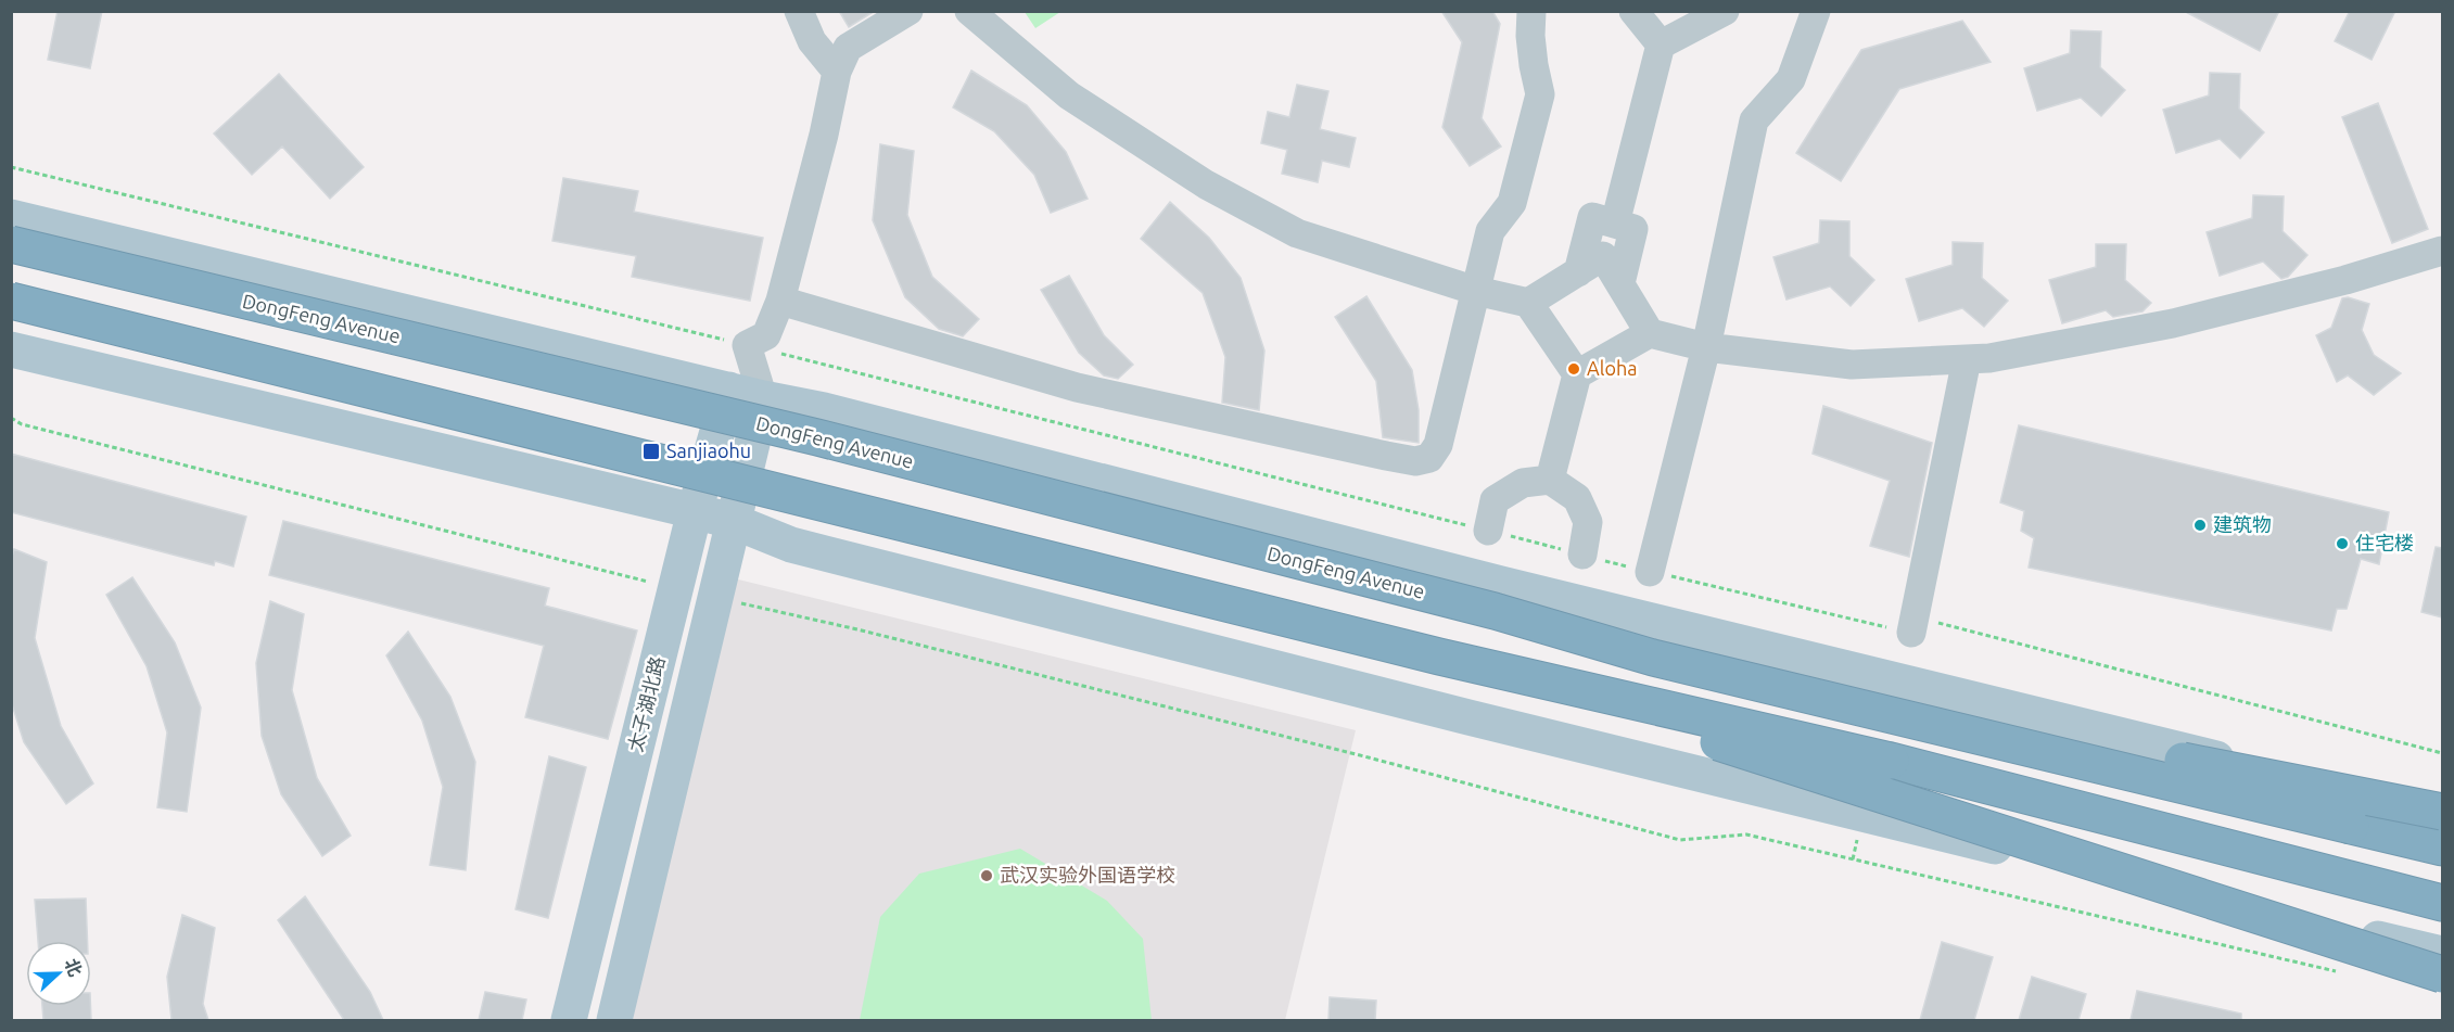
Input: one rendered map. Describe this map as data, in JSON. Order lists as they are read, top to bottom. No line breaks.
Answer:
{"streets":{"highway":["DongFeng Avenue"],"main road":["太子湖北路"]},"places":{"other":["Aloha","建筑物","住宅楼","武汉实验外国语学校"],"transit":["Sanjiaohu"]},"north":"right"}
